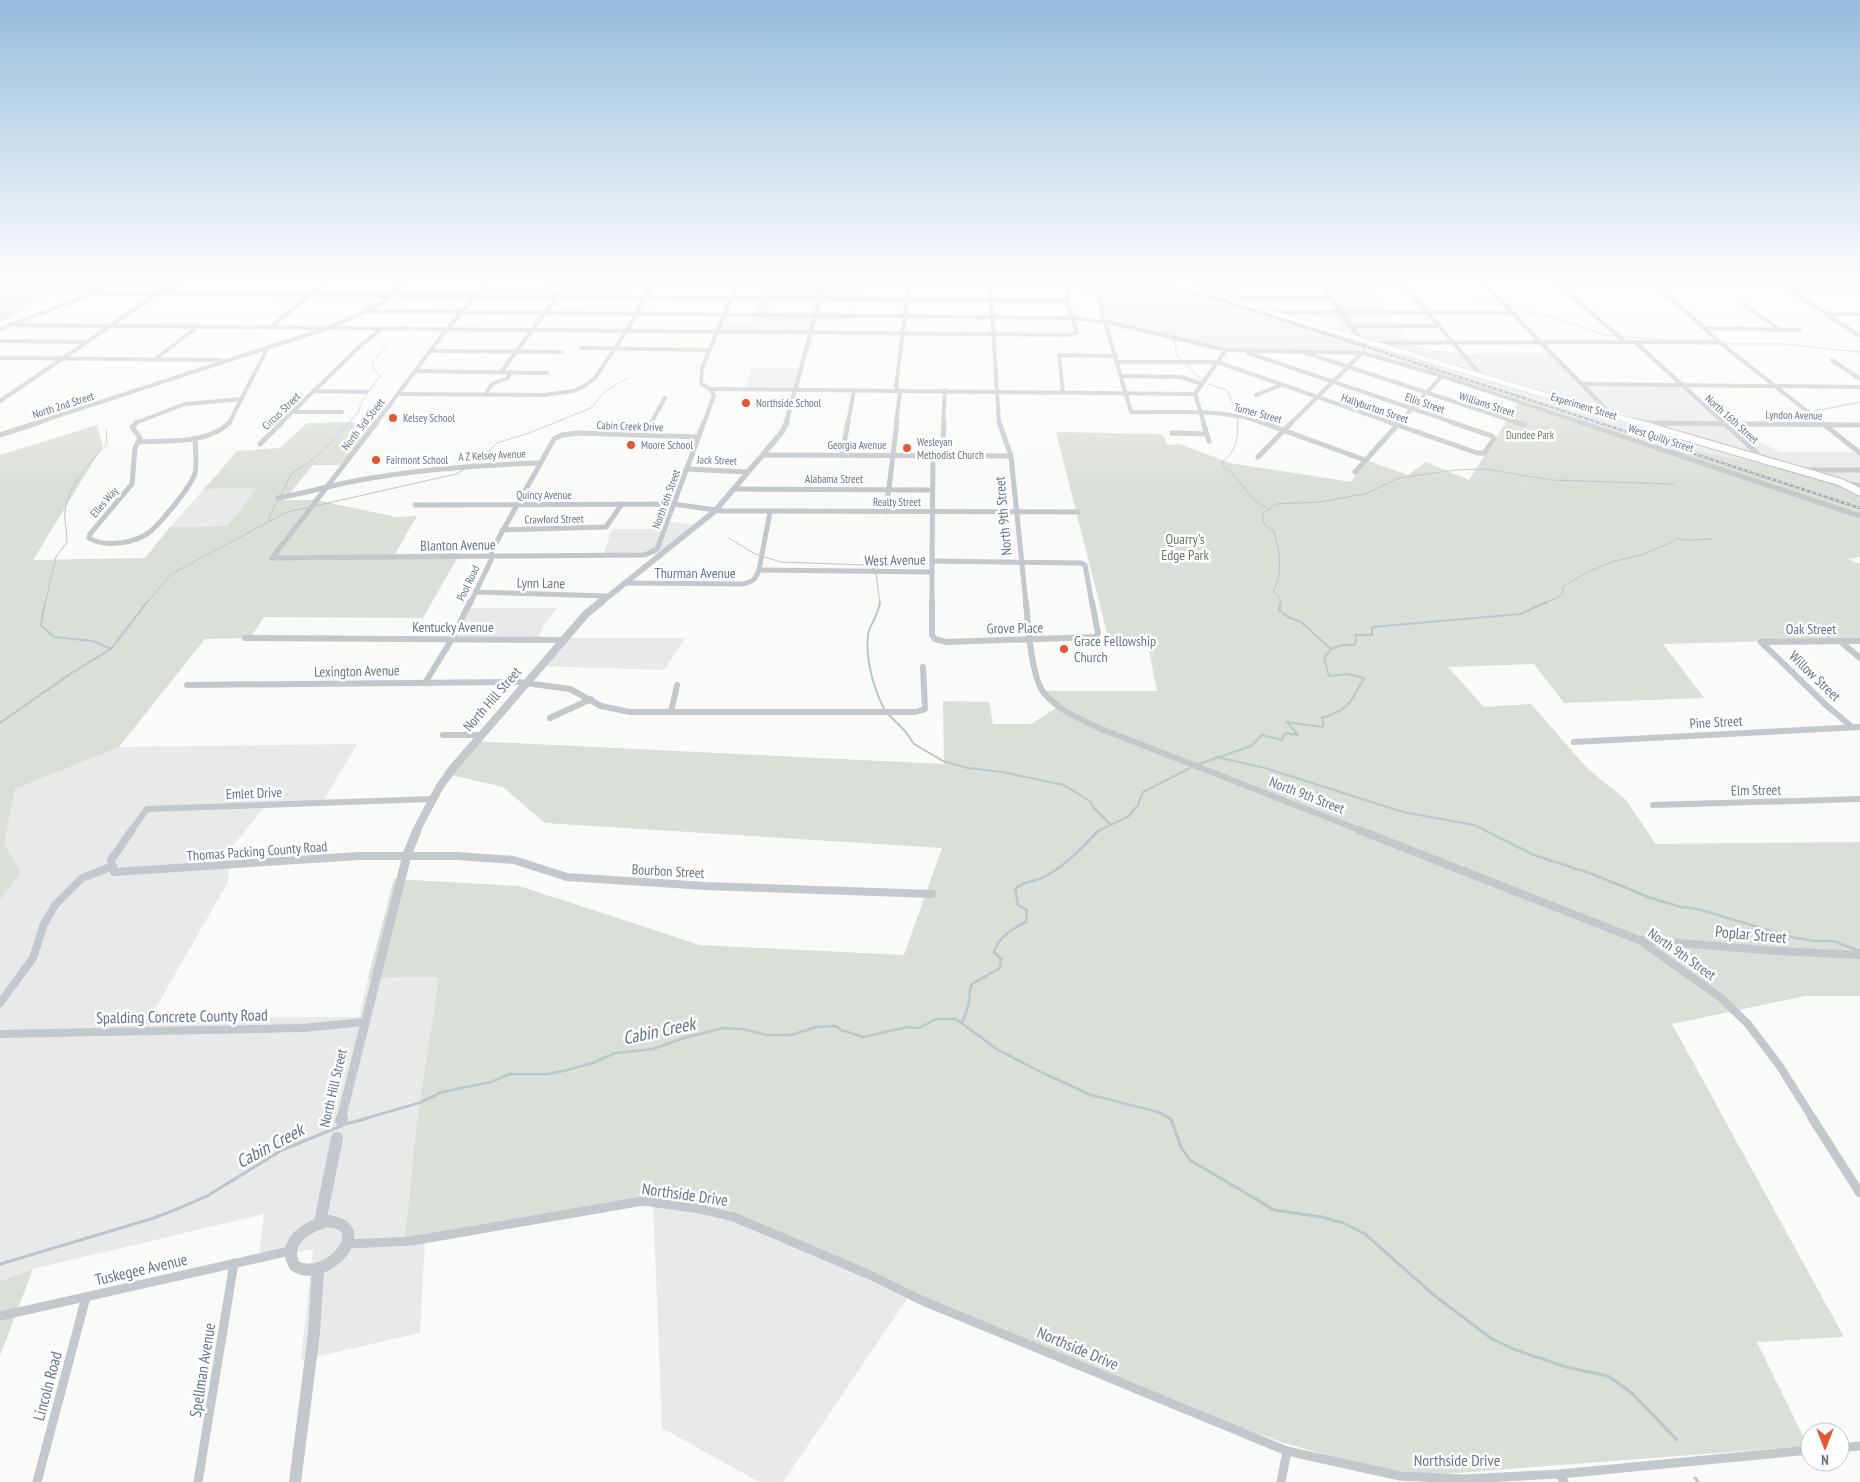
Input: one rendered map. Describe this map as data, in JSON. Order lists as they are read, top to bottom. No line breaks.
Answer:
{"streets":{"main road":["Experiment Street"],"street":["Ellis Street","Williams Street","North 2nd Street","Hallyburton Street","Circus Street","Turner Street","Lyndon Avenue","North 16th Street","North 3rd Street","Cabin Creek Drive","West Quilly Street","Georgia Avenue","A Z Kelsey Avenue","Jack Street","Alabama Street","Quincy Avenue","North 6th Street","Elles Way","Realty Street","North 9th Street","Crawford Street","Blanton Avenue","West Avenue","Thurman Avenue","Pool Road","Lynn Lane","Kentucky Avenue","Grove Place","Oak Street","Lexington Avenue","Willow Street","North Hill Street","Pine Street","Elm Street","Emlet Drive","Thomas Packing County Road","Bourbon Street","Poplar Street","Spalding Concrete County Road","Northside Drive","Tuskegee Avenue","Spellman Avenue","Lincoln Road"]},"crossings":[["Ellis Street","Hallyburton Street"],["Ellis Street","West Quilly Street"],["Williams Street","West Quilly Street"],["Experiment Street","Lyndon Avenue"],["Experiment Street","North 16th Street"],["Lyndon Avenue","North 16th Street"],["North 3rd Street","A Z Kelsey Avenue"],["North 3rd Street","Blanton Avenue"],["Cabin Creek Drive","North 6th Street"],["Cabin Creek Drive","Pool Road"],["Georgia Avenue","North 9th Street"],["Georgia Avenue","North Hill Street"],["A Z Kelsey Avenue","Pool Road"],["Jack Street","North 6th Street"],["Jack Street","North Hill Street"],["Alabama Street","North Hill Street"],["Quincy Avenue","North 6th Street"],["Quincy Avenue","Realty Street"],["Quincy Avenue","Crawford Street"],["Quincy Avenue","Pool Road"],["Quincy Avenue","North Hill Street"],["North 6th Street","Blanton Avenue"],["Realty Street","North 9th Street"],["Realty Street","North Hill Street"],["North 9th Street","West Avenue"],["North 9th Street","Grove Place"],["North 9th Street","Poplar Street"],["Crawford Street","Pool Road"],["Blanton Avenue","Pool Road"],["West Avenue","Thurman Avenue"],["West Avenue","Grove Place"],["Thurman Avenue","North Hill Street"],["Pool Road","Lynn Lane"],["Pool Road","Kentucky Avenue"],["Pool Road","Lexington Avenue"],["Lynn Lane","North Hill Street"],["Kentucky Avenue","North Hill Street"],["Oak Street","Willow Street"],["Lexington Avenue","North Hill Street"],["Willow Street","Pine Street"],["North Hill Street","Emlet Drive"],["North Hill Street","Thomas Packing County Road"],["North Hill Street","Bourbon Street"],["North Hill Street","Spalding Concrete County Road"],["North Hill Street","Northside Drive"],["North Hill Street","Tuskegee Avenue"],["Emlet Drive","Thomas Packing County Road"],["Thomas Packing County Road","Bourbon Street"],["Northside Drive","Tuskegee Avenue"],["Tuskegee Avenue","Spellman Avenue"],["Tuskegee Avenue","Lincoln Road"]],"water":["Cabin Creek"],"parks":["Dundee Park","Quarry's Edge Park"],"places":["Northside School","Kelsey School","Moore School","Wesleyan Methodist Church","Fairmont School","Grace Fellowship Church"],"north":"bottom"}
